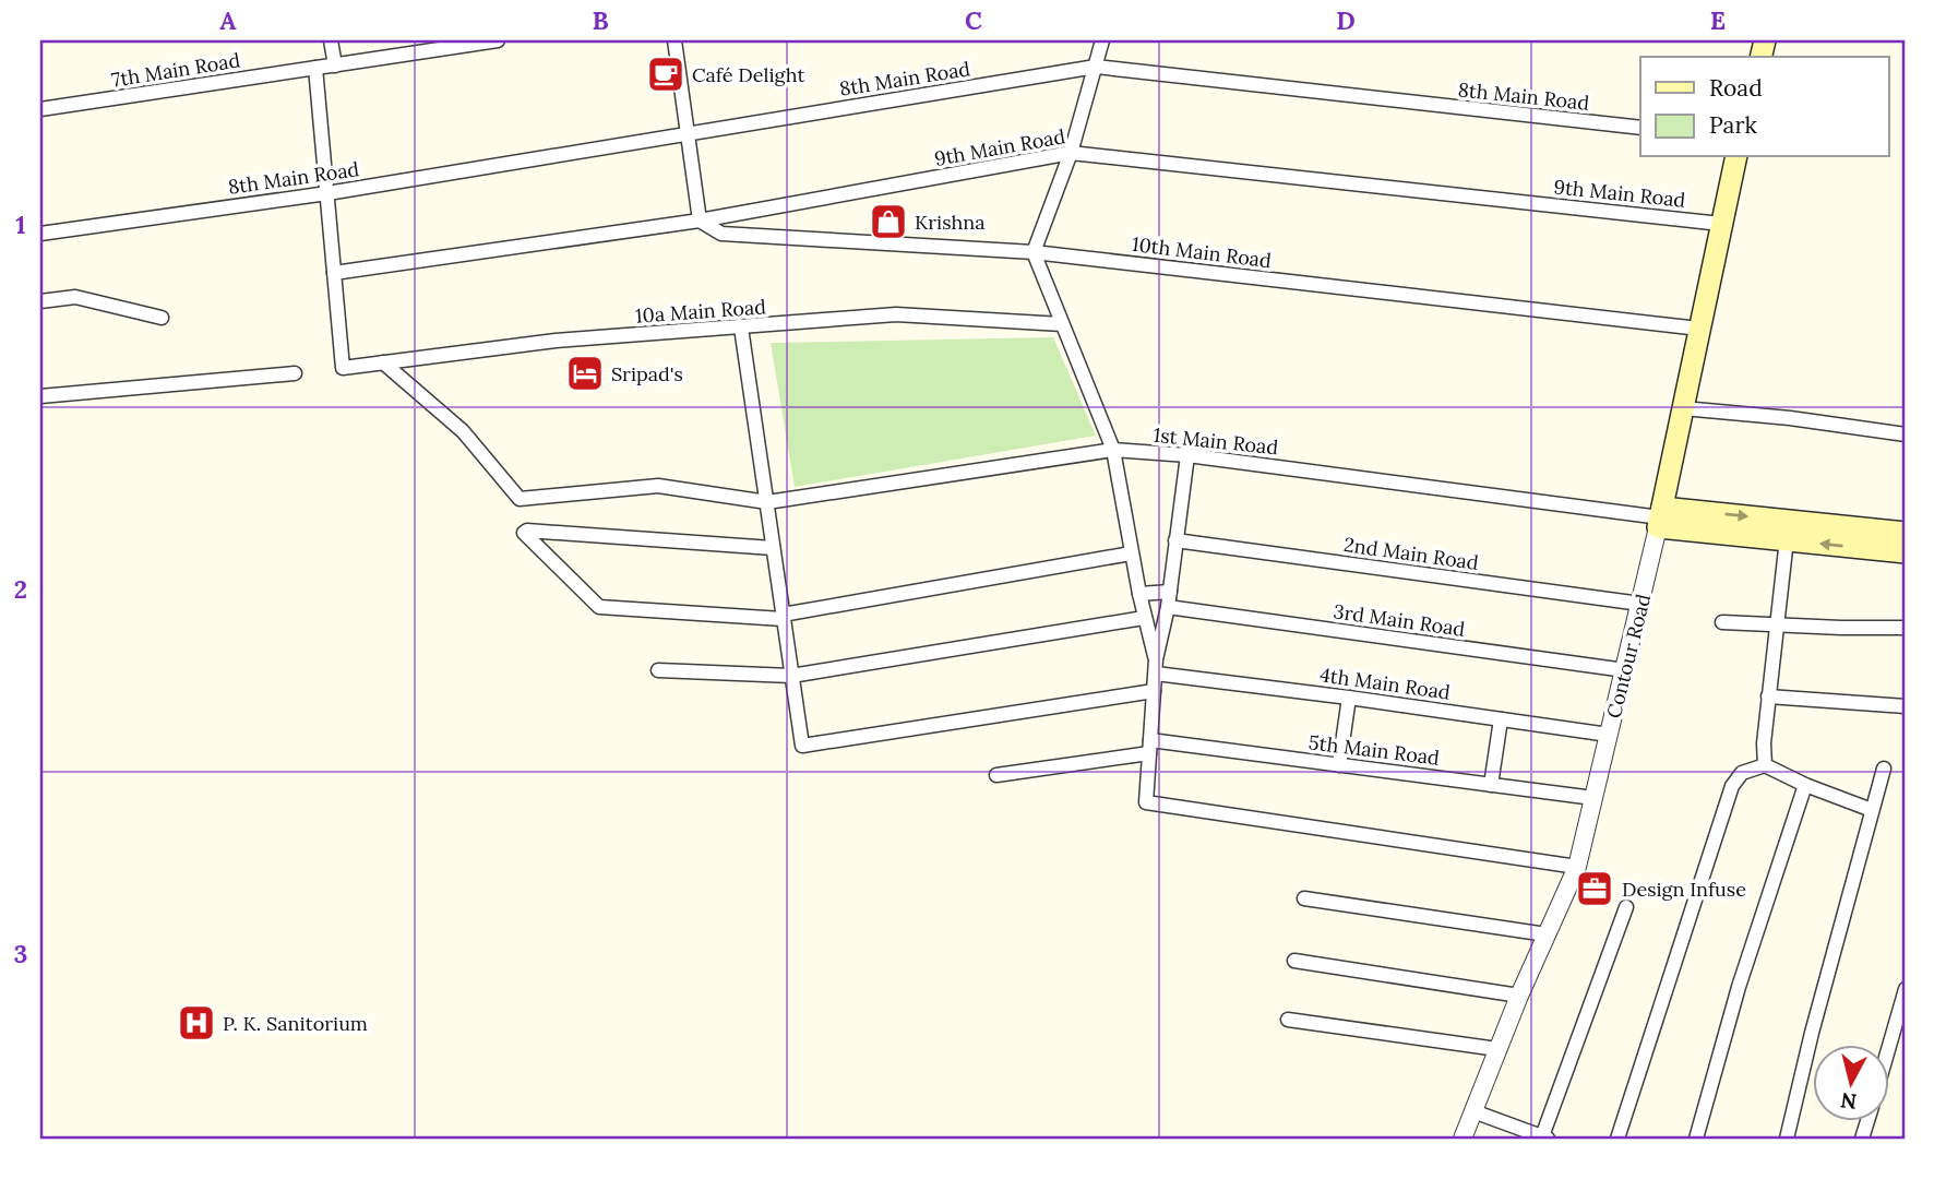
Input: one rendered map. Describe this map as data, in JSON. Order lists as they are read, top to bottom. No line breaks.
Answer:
{"streets":{"main road":["Contour Road"],"street":["7th Main Road","8th Main Road","9th Main Road","10th Main Road","10a Main Road","1st Main Road","2nd Main Road","3rd Main Road","4th Main Road","5th Main Road"]},"crossings":[["9th Main Road","10th Main Road"],["9th Main Road","10a Main Road"],["9th Main Road","Contour Road"],["10th Main Road","Contour Road"],["10a Main Road","1st Main Road"],["1st Main Road","Contour Road"],["2nd Main Road","Contour Road"],["3rd Main Road","Contour Road"],["Contour Road","4th Main Road"],["Contour Road","5th Main Road"]],"places":{"cafe":["Café Delight"],"shop":["Krishna"],"hotel":["Sripad's"],"office":["Design Infuse"],"hospital":["P. K. Sanitorium"]},"legend":["Road","Park"],"north":"bottom","grid":{"columns":["A","B","C","D","E"],"rows":["1","2","3"]}}
